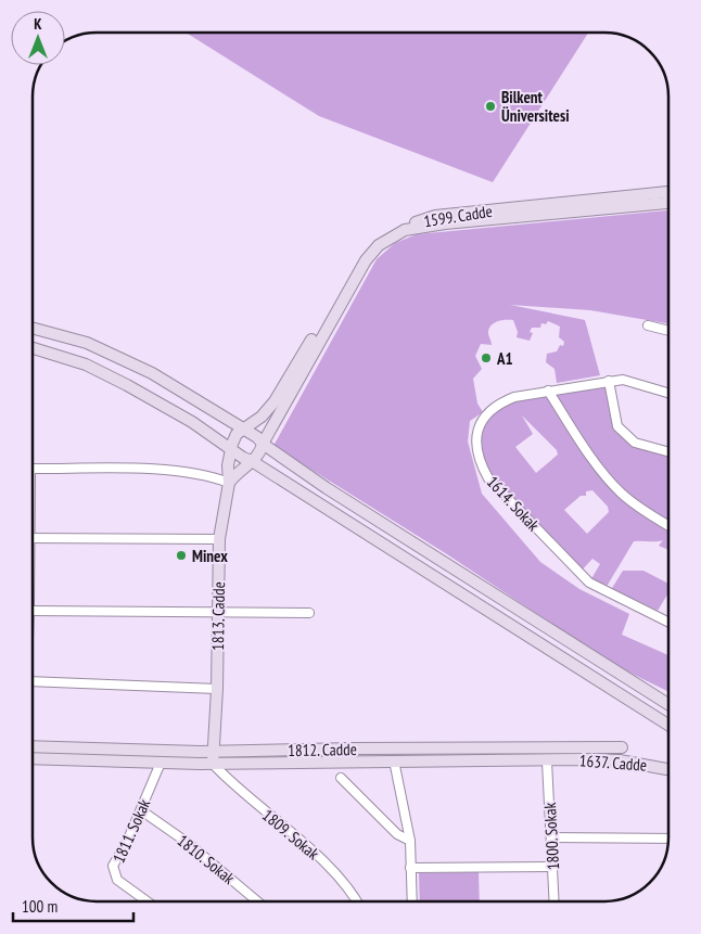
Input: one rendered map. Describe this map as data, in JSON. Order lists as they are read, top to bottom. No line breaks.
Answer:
{"streets":{"street":["1599. Cadde","1614. Sokak","1813. Cadde","1812. Cadde","1637. Cadde","1811. Sokak","1809. Sokak","1800. Sokak","1810. Sokak"]},"crossings":[["1599. Cadde","1813. Cadde"],["1813. Cadde","1812. Cadde"],["1813. Cadde","1809. Sokak"],["1812. Cadde","1637. Cadde"],["1812. Cadde","1811. Sokak"],["1812. Cadde","1809. Sokak"],["1812. Cadde","1800. Sokak"],["1637. Cadde","1800. Sokak"],["1811. Sokak","1810. Sokak"]],"places":["Bilkent Üniversitesi","A1","Minex"],"scale_bar":"100 m","north":"top"}
